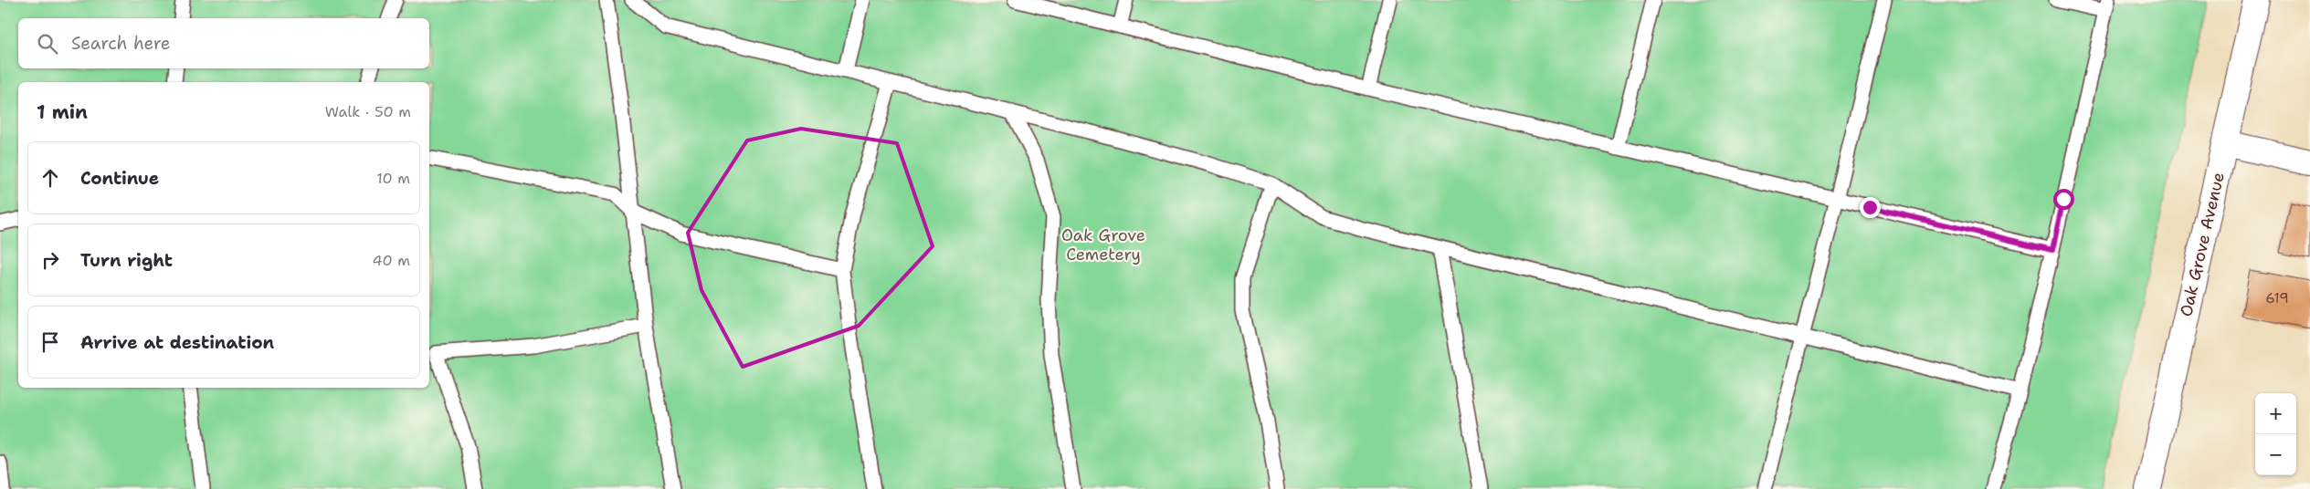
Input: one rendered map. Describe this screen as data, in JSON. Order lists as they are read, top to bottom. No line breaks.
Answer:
{"streets":{"street":["Oak Grove Avenue"]},"parks":["Oak Grove Cemetery"],"house_numbers":["619"],"page":{"search":"Search here","heading":["1 min","Walk · 50 m"],"list":[["Continue","10 m"],["Turn right","40 m"],"Arrive at destination"],"map_buttons":["+","−"]}}
